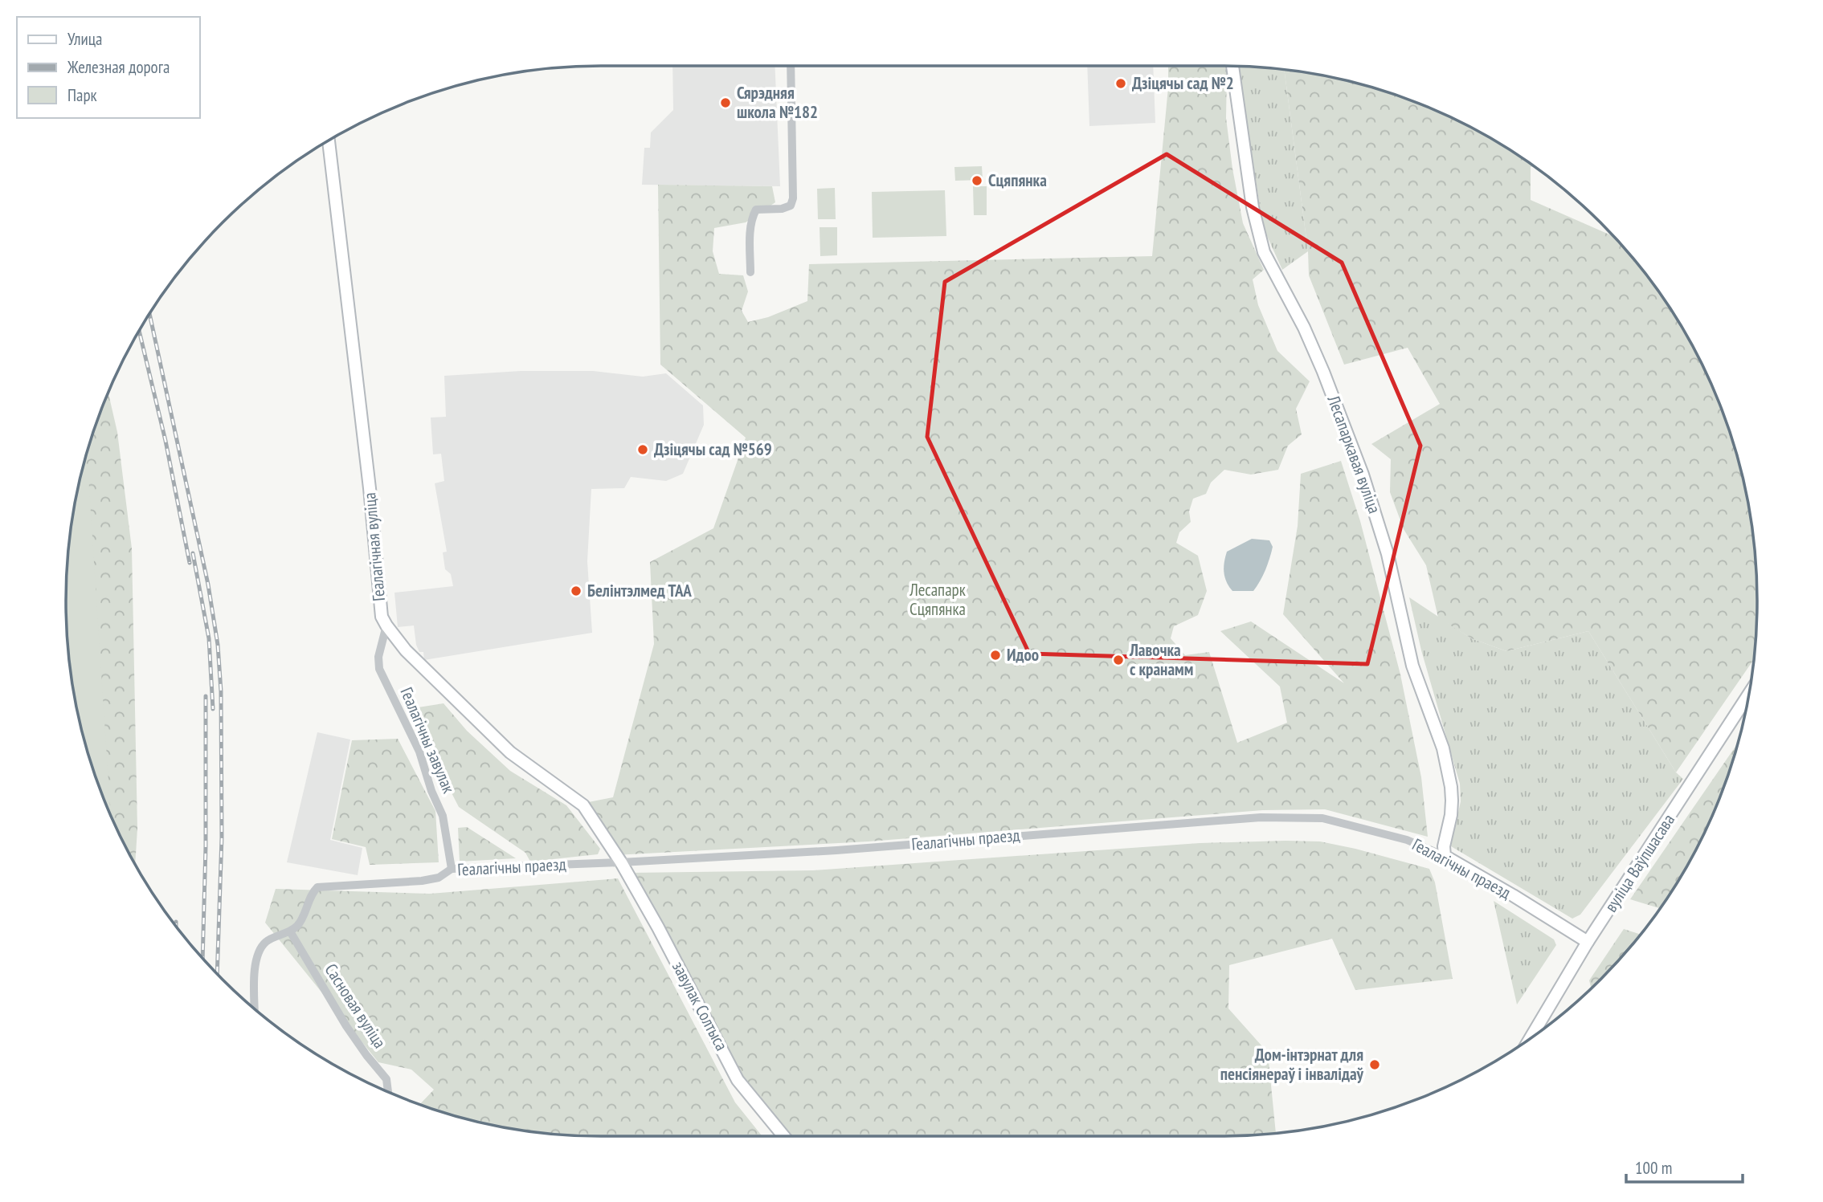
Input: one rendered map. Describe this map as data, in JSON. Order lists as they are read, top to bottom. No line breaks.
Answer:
{"streets":{"street":["Лесапаркавая вуліца","Геалагічная вуліца","Геалагічны завулак","Геалагічны праезд","вуліца Ваўпшасава","Сасновая вуліца","завулак Солтыса"]},"crossings":[["Лесапаркавая вуліца","Геалагічны праезд"],["Геалагічная вуліца","Геалагічны завулак"],["Геалагічная вуліца","Геалагічны праезд"],["Геалагічная вуліца","завулак Солтыса"],["Геалагічны завулак","Геалагічны праезд"],["Геалагічны праезд","вуліца Ваўпшасава"],["Геалагічны праезд","Сасновая вуліца"],["Геалагічны праезд","завулак Солтыса"]],"parks":["Лесапарк Сцяпянка"],"places":["Дзіцячы сад №2","Сярэдняя школа №182","Сцяпянка","Дзіцячы сад №569","Белінтэлмед ТАА","Идоо","Лавочка с кранамм","Дом-інтэрнат для пенсіянераў і інвалідаў"],"legend":["Улица","Железная дорога","Парк"],"scale_bar":"100 m"}
